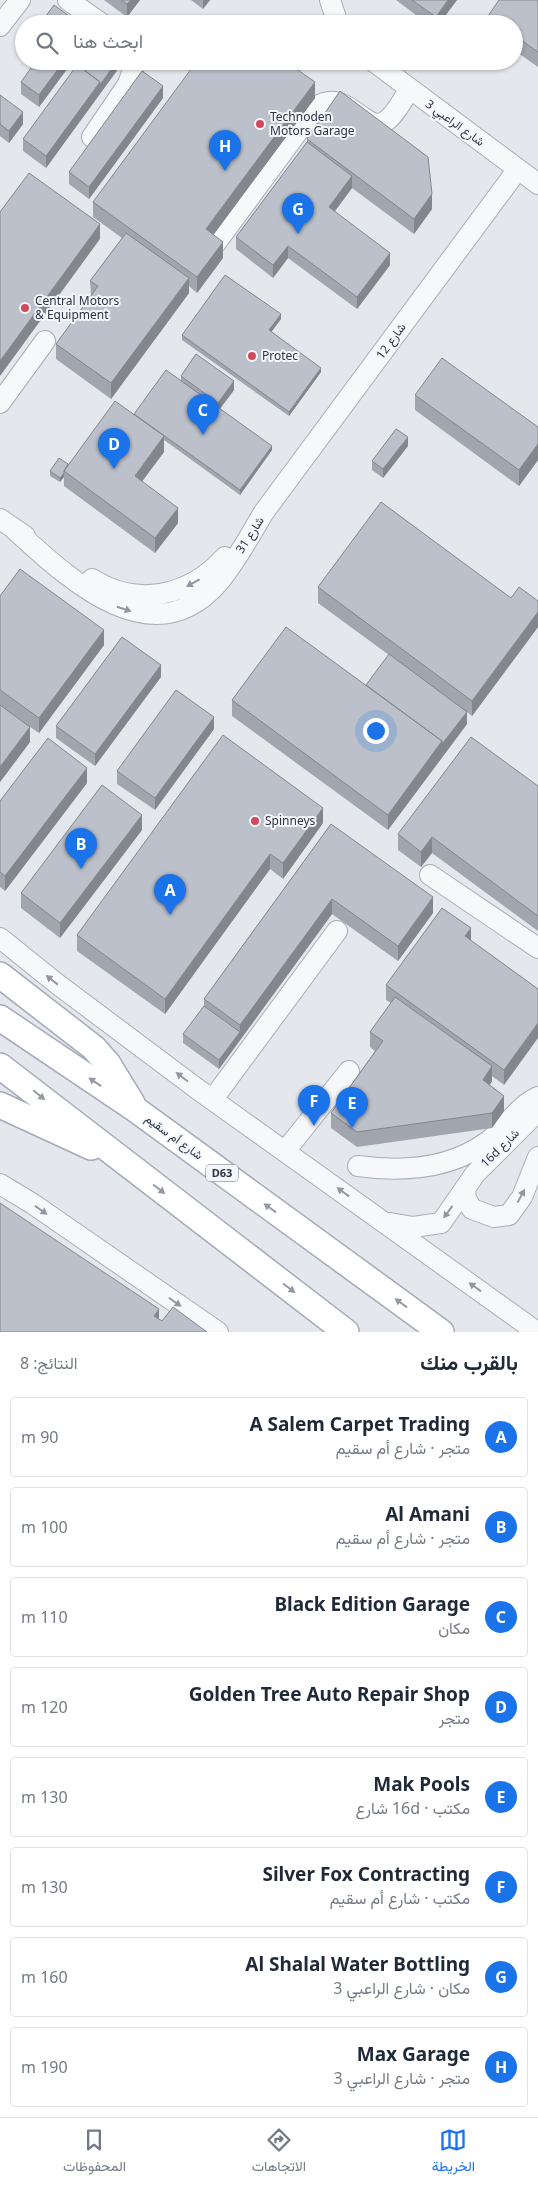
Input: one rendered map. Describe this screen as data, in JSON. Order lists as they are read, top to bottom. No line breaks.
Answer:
{"streets":{"main road":["شارع أم سقيم","D63"],"street":["شارع الراعبي 3","شارع 12","شارع 31","16d شارع"]},"crossings":[["شارع الراعبي 3","شارع 12"],["شارع 12","شارع 31"]],"places":["Technoden Motors Garage","Central Motors & Equipment","Protec","Spinneys"],"page":{"search":"ابحث هنا","pins":["H","G","C","D","B","A","F","E"],"heading":["بالقرب منك","النتائج: 8"],"list":[{"mark":"A","name":"A Salem Carpet Trading","note":"متجر · شارع أم سقيم","value":"90 m"},{"mark":"B","name":"Al Amani","note":"متجر · شارع أم سقيم","value":"100 m"},{"mark":"C","name":"Black Edition Garage","note":"مكان","value":"110 m"},{"mark":"D","name":"Golden Tree Auto Repair Shop","note":"متجر","value":"120 m"},{"mark":"E","name":"Mak Pools","note":"مكتب · 16d شارع","value":"130 m"},{"mark":"F","name":"Silver Fox Contracting","note":"مكتب · شارع أم سقيم","value":"130 m"},{"mark":"G","name":"Al Shalal Water Bottling","note":"مكان · شارع الراعبي 3","value":"160 m"},{"mark":"H","name":"Max Garage","note":"متجر · شارع الراعبي 3","value":"190 m"}],"nav":["الخريطة","الاتجاهات","المحفوظات"]}}
